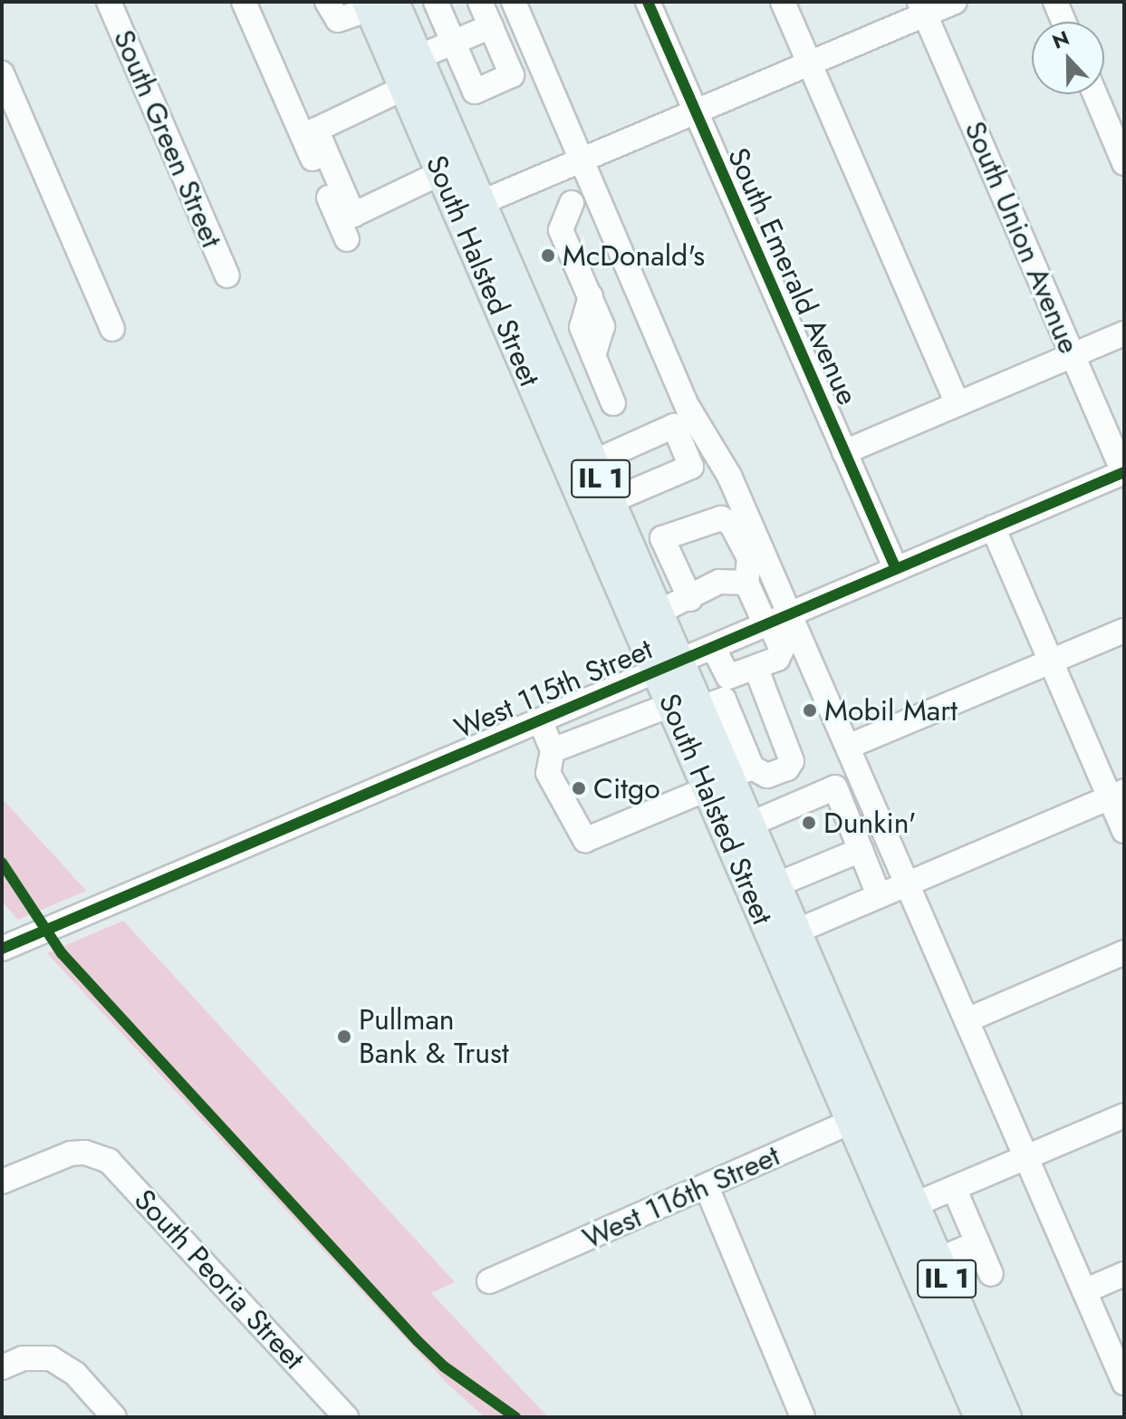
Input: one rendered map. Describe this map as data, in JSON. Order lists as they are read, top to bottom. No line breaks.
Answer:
{"streets":{"main road":["South Halsted Street","IL 1"],"street":["South Green Street","South Union Avenue","South Emerald Avenue","West 115th Street","West 116th Street","South Peoria Street"]},"crossings":[["South Union Avenue","West 115th Street"],["South Halsted Street","West 115th Street"],["South Halsted Street","West 116th Street"],["South Emerald Avenue","West 115th Street"]],"places":["McDonald's","Mobil Mart","Citgo","Dunkin'","Pullman Bank & Trust"],"north":"top"}
